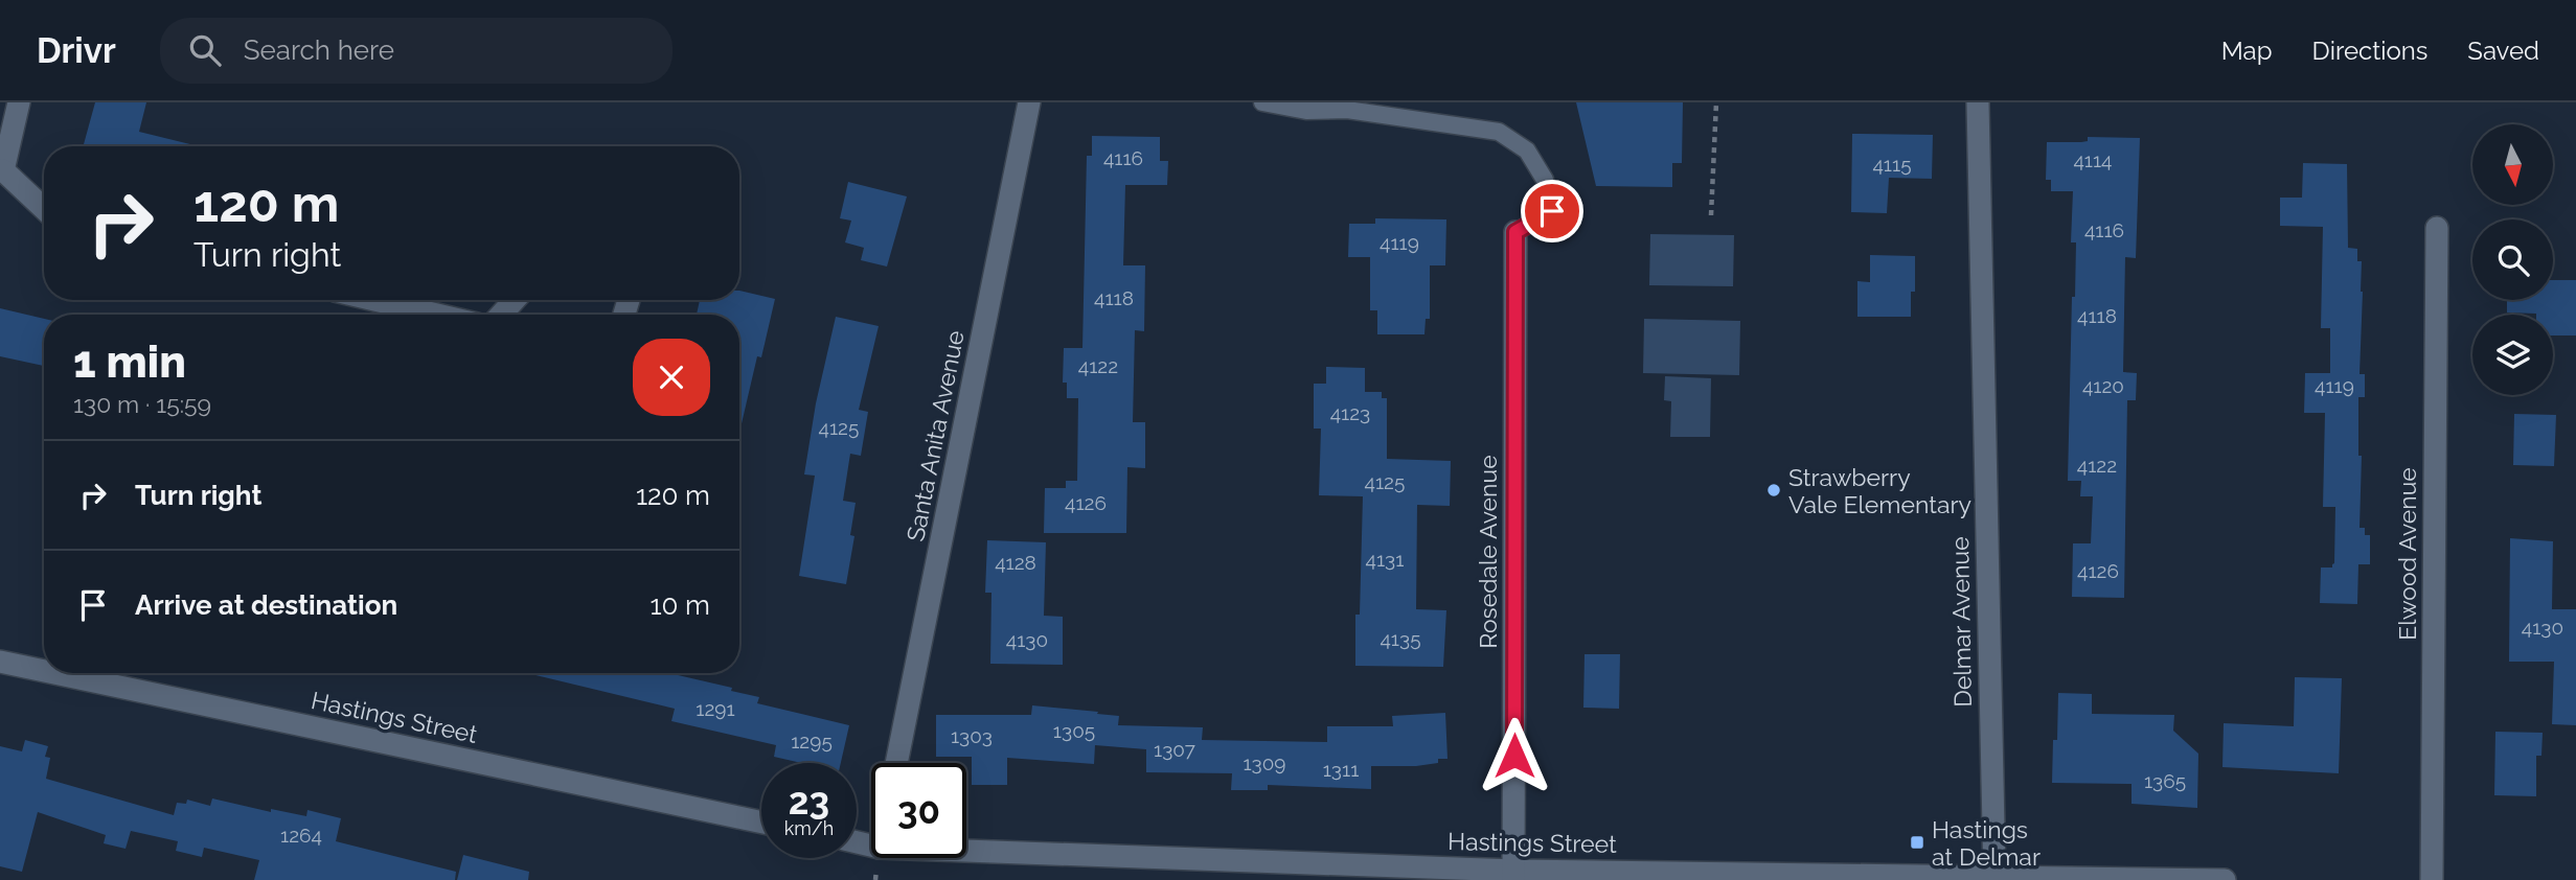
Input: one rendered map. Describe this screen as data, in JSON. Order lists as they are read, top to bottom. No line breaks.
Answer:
{"streets":{"street":["Santa Anita Avenue","Rosedale Avenue","Elwood Avenue","Delmar Avenue","Hastings Street"]},"crossings":[["Rosedale Avenue","Hastings Street"],["Delmar Avenue","Hastings Street"]],"places":{"other":["Strawberry Vale Elementary"],"transit":["Hastings at Delmar"]},"house_numbers":["4116","4114","4115","4116","4119","4118","4118","4122","4120","4119","4123","4125","4122","4125","4126","4131","4128","4126","4130","4135","4130","1291","1305","1303","1295","1307","1309","1311","1365","1264"],"north":"bottom","page":{"header":"Drivr","search":"Search here","nav":["Map","Directions","Saved"],"turn":["120 m","Turn right"],"heading":["1 min","130 m · 15:59"],"list":[{"name":"Turn right","value":"120 m"},{"name":"Arrive at destination","value":"10 m"}],"speed":"23 km/h","limit":"30"}}
